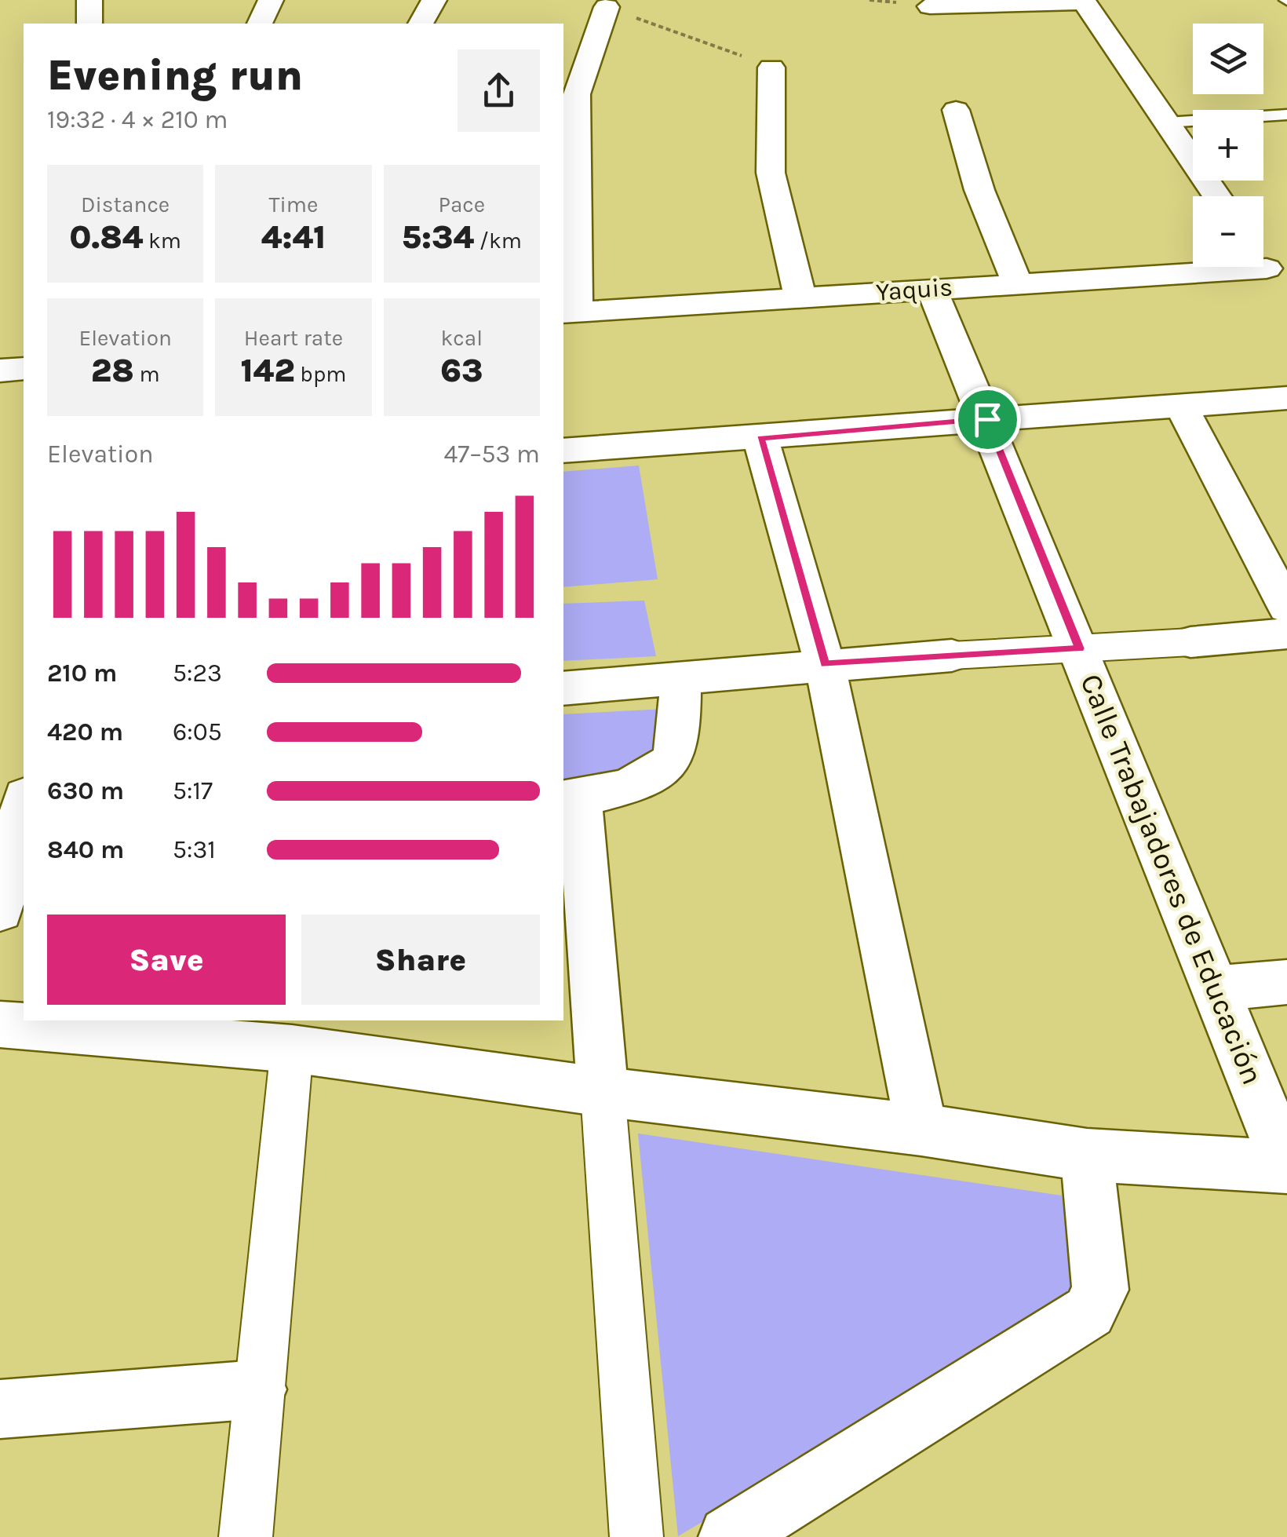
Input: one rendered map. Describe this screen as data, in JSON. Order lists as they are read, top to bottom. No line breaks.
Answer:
{"streets":{"street":["Yaquis","Calle Trabajadores de Educación"]},"crossings":[["Yaquis","Calle Trabajadores de Educación"]],"page":{"map_buttons":["+","−"],"heading":["Evening run","19:32 · 4 × 210 m"],"stats":[["Distance","0.84 km"],["Time","4:41"],["Pace","5:34 /km"],["Elevation","28 m"],["Heart rate","142 bpm"],["kcal","63"]],"chart":["Elevation","47–53 m"],"list":[{"name":"210 m","note":"5:23"},{"name":"420 m","note":"6:05"},{"name":"630 m","note":"5:17"},{"name":"840 m","note":"5:31"}],"buttons":["Save","Share"]}}
